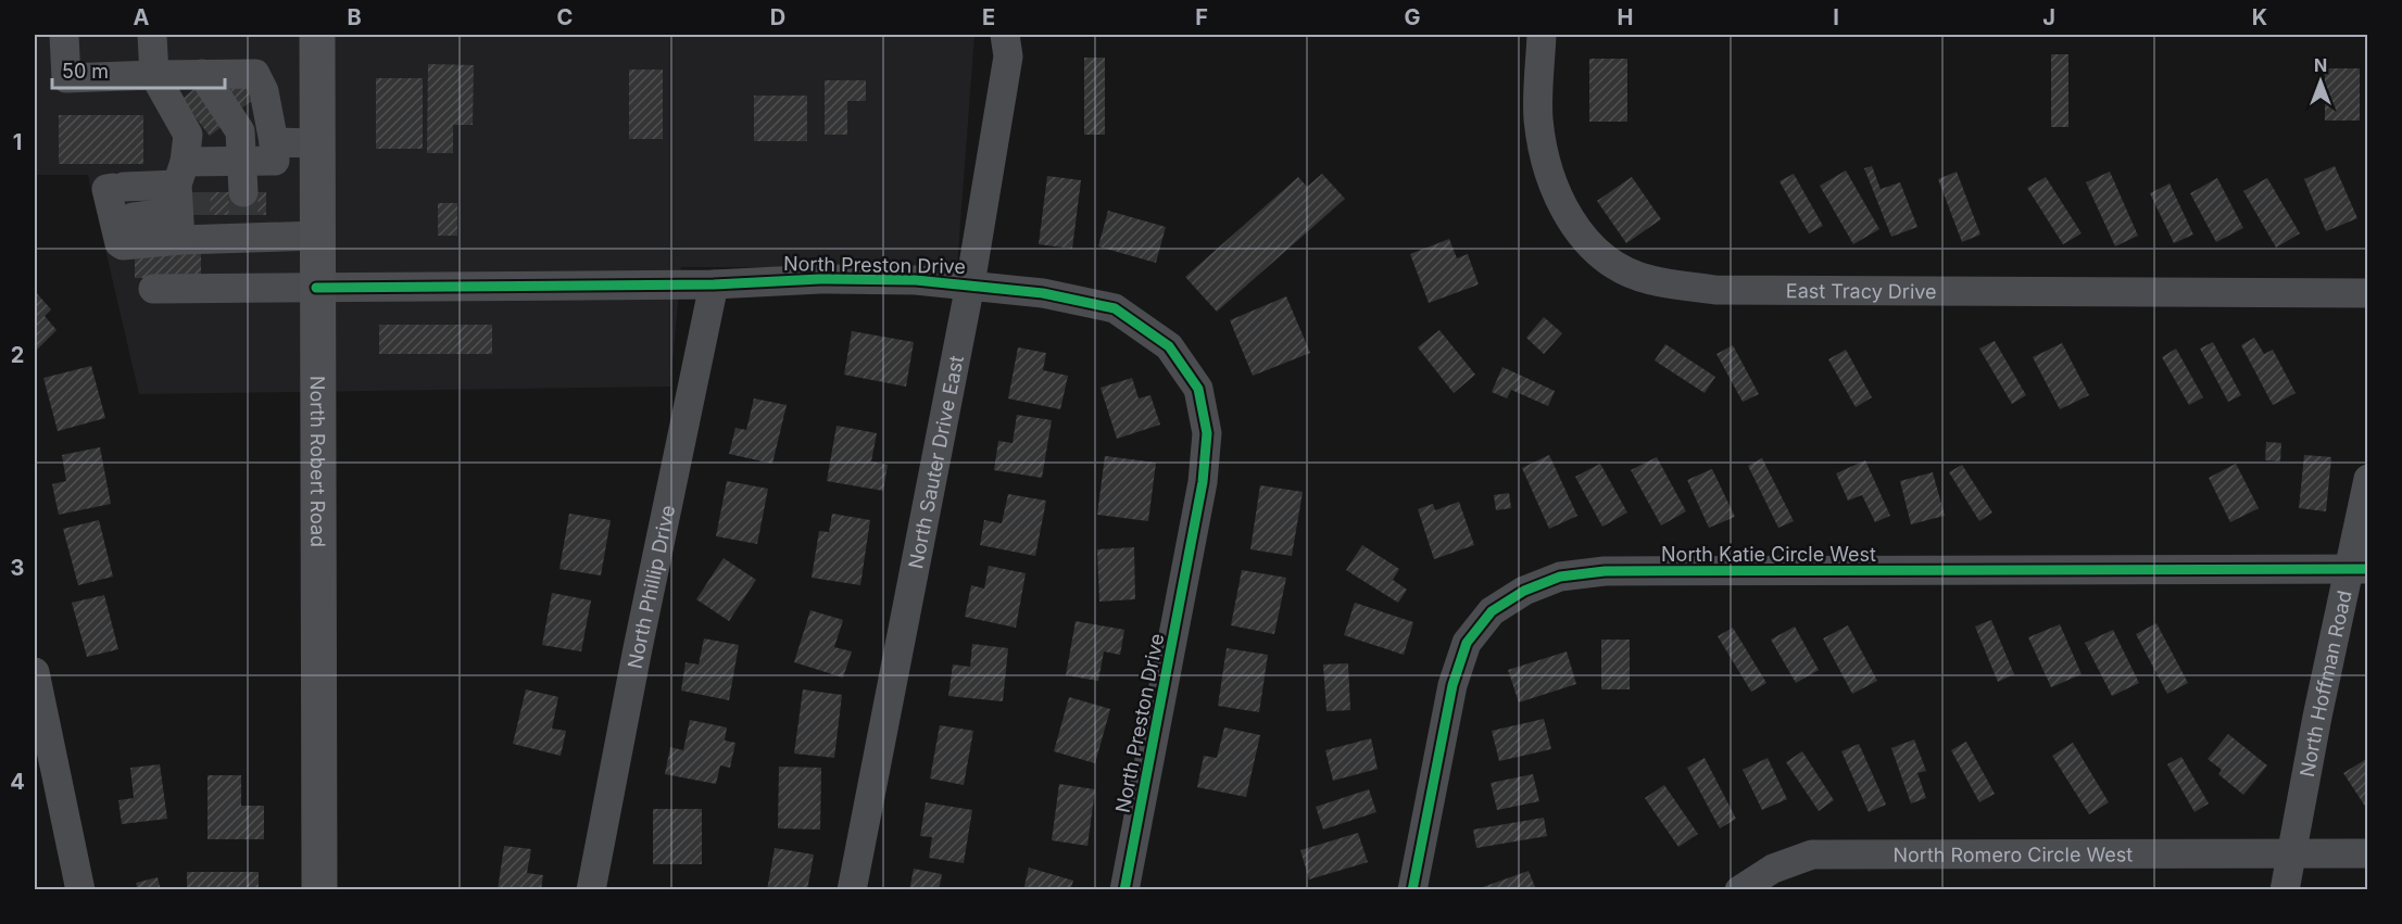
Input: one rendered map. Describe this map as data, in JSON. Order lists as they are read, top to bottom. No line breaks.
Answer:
{"streets":{"main road":["North Robert Road"],"street":["North Preston Drive","East Tracy Drive","North Sauter Drive East","North Katie Circle West","North Phillip Drive","North Hoffman Road","North Romero Circle West"]},"crossings":[["North Preston Drive","North Robert Road"],["North Preston Drive","North Sauter Drive East"],["North Preston Drive","North Phillip Drive"],["North Katie Circle West","North Hoffman Road"],["North Hoffman Road","North Romero Circle West"]],"scale_bar":"50 m","north":"top","grid":{"columns":["A","B","C","D","E","F","G","H","I","J","K"],"rows":["1","2","3","4"]}}
